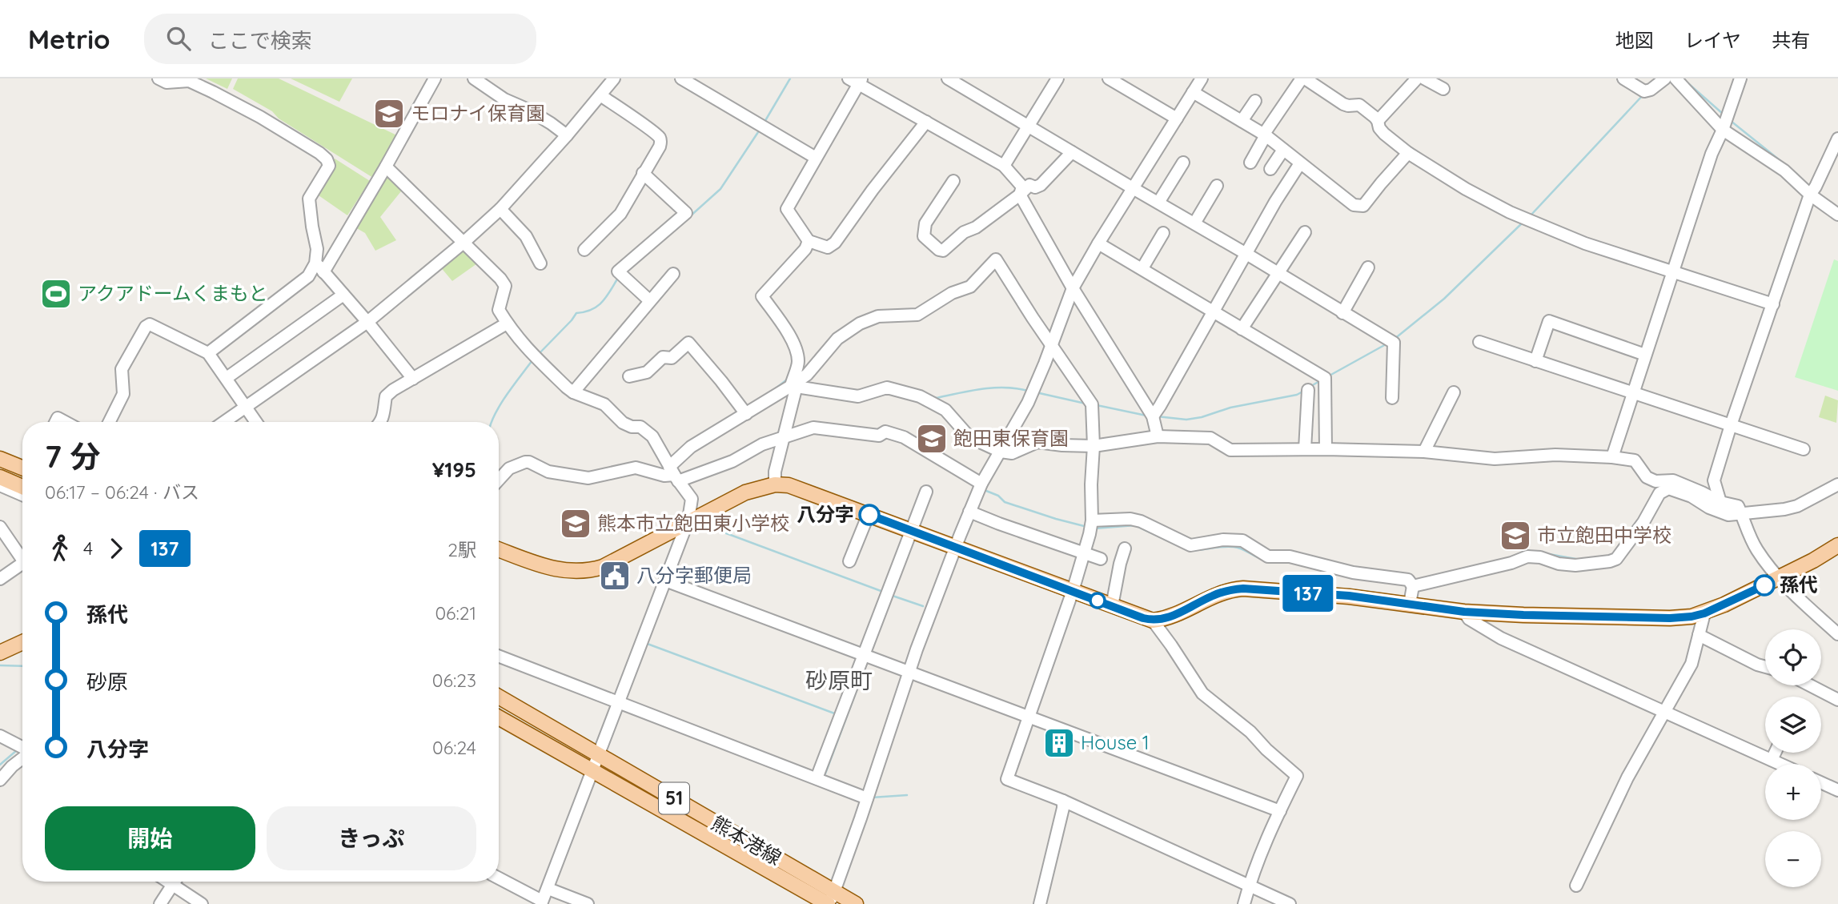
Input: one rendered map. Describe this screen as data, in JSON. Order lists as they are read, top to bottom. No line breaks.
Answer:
{"streets":{"main road":["51","熊本港線"]},"districts":["砂原町"],"places":{"school or university":["モロナイ保育園","飽田東保育園","熊本市立飽田東小学校","市立飽田中学校"],"sports":["アクアドームくまもと"],"other":["八分字","孫代"],"public building":["八分字郵便局"],"building":["House 1"]},"lines":["bus line 137"],"page":{"header":"Metrio","search":"ここで検索","nav":["地図","レイヤ","共有"],"on_map":"137","heading":["7 分","06:17 – 06:24 · バス","¥195"],"legs":["4","137","2駅"],"list":[{"name":"孫代","value":"06:21"},{"name":"砂原","value":"06:23"},{"name":"八分字","value":"06:24"}],"map_buttons":["+","−"],"buttons":["開始","きっぷ"]}}
